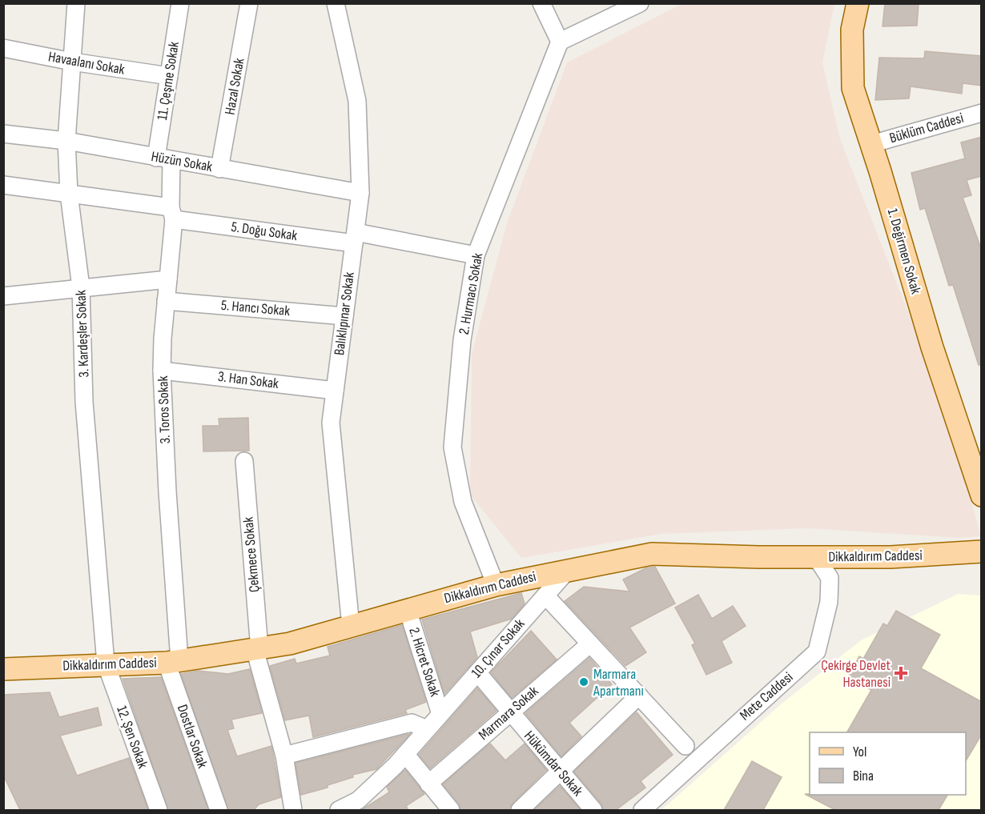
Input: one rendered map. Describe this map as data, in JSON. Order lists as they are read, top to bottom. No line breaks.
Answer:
{"streets":{"main road":["1. Değirmen Sokak","Dikkaldırım Caddesi"],"street":["Havaalanı Sokak","11. Çeşme Sokak","Hazal Sokak","Büklüm Caddesi","Hüzün Sokak","5. Doğu Sokak","2. Hurmacı Sokak","5. Hancı Sokak","Balıklıpınar Sokak","3. Kardeşler Sokak","3. Han Sokak","3. Toros Sokak","Çekmece Sokak","10. Çınar Sokak","2. Hicret Sokak","Mete Caddesi","Marmara Sokak","Dostlar Sokak","12. Şen Sokak","Hükümdar Sokak"]},"crossings":[["Havaalanı Sokak","11. Çeşme Sokak"],["Havaalanı Sokak","3. Kardeşler Sokak"],["11. Çeşme Sokak","Hüzün Sokak"],["11. Çeşme Sokak","3. Toros Sokak"],["Hazal Sokak","Hüzün Sokak"],["Büklüm Caddesi","1. Değirmen Sokak"],["Hüzün Sokak","Balıklıpınar Sokak"],["Hüzün Sokak","3. Kardeşler Sokak"],["Hüzün Sokak","3. Toros Sokak"],["5. Doğu Sokak","2. Hurmacı Sokak"],["5. Doğu Sokak","Balıklıpınar Sokak"],["5. Doğu Sokak","3. Kardeşler Sokak"],["5. Doğu Sokak","3. Toros Sokak"],["2. Hurmacı Sokak","Dikkaldırım Caddesi"],["5. Hancı Sokak","Balıklıpınar Sokak"],["5. Hancı Sokak","3. Toros Sokak"],["Balıklıpınar Sokak","3. Han Sokak"],["Balıklıpınar Sokak","Dikkaldırım Caddesi"],["3. Kardeşler Sokak","Dikkaldırım Caddesi"],["3. Kardeşler Sokak","12. Şen Sokak"],["3. Han Sokak","3. Toros Sokak"],["3. Toros Sokak","Dikkaldırım Caddesi"],["3. Toros Sokak","Dostlar Sokak"],["Çekmece Sokak","Dikkaldırım Caddesi"],["Dikkaldırım Caddesi","10. Çınar Sokak"],["Dikkaldırım Caddesi","2. Hicret Sokak"],["Dikkaldırım Caddesi","Mete Caddesi"],["Dikkaldırım Caddesi","Dostlar Sokak"],["Dikkaldırım Caddesi","12. Şen Sokak"],["10. Çınar Sokak","2. Hicret Sokak"],["10. Çınar Sokak","Hükümdar Sokak"],["Marmara Sokak","Hükümdar Sokak"]],"places":{"health":["Çekirge Devlet Hastanesi"],"other":["Marmara Apartmanı"]},"legend":["Yol","Bina"]}
